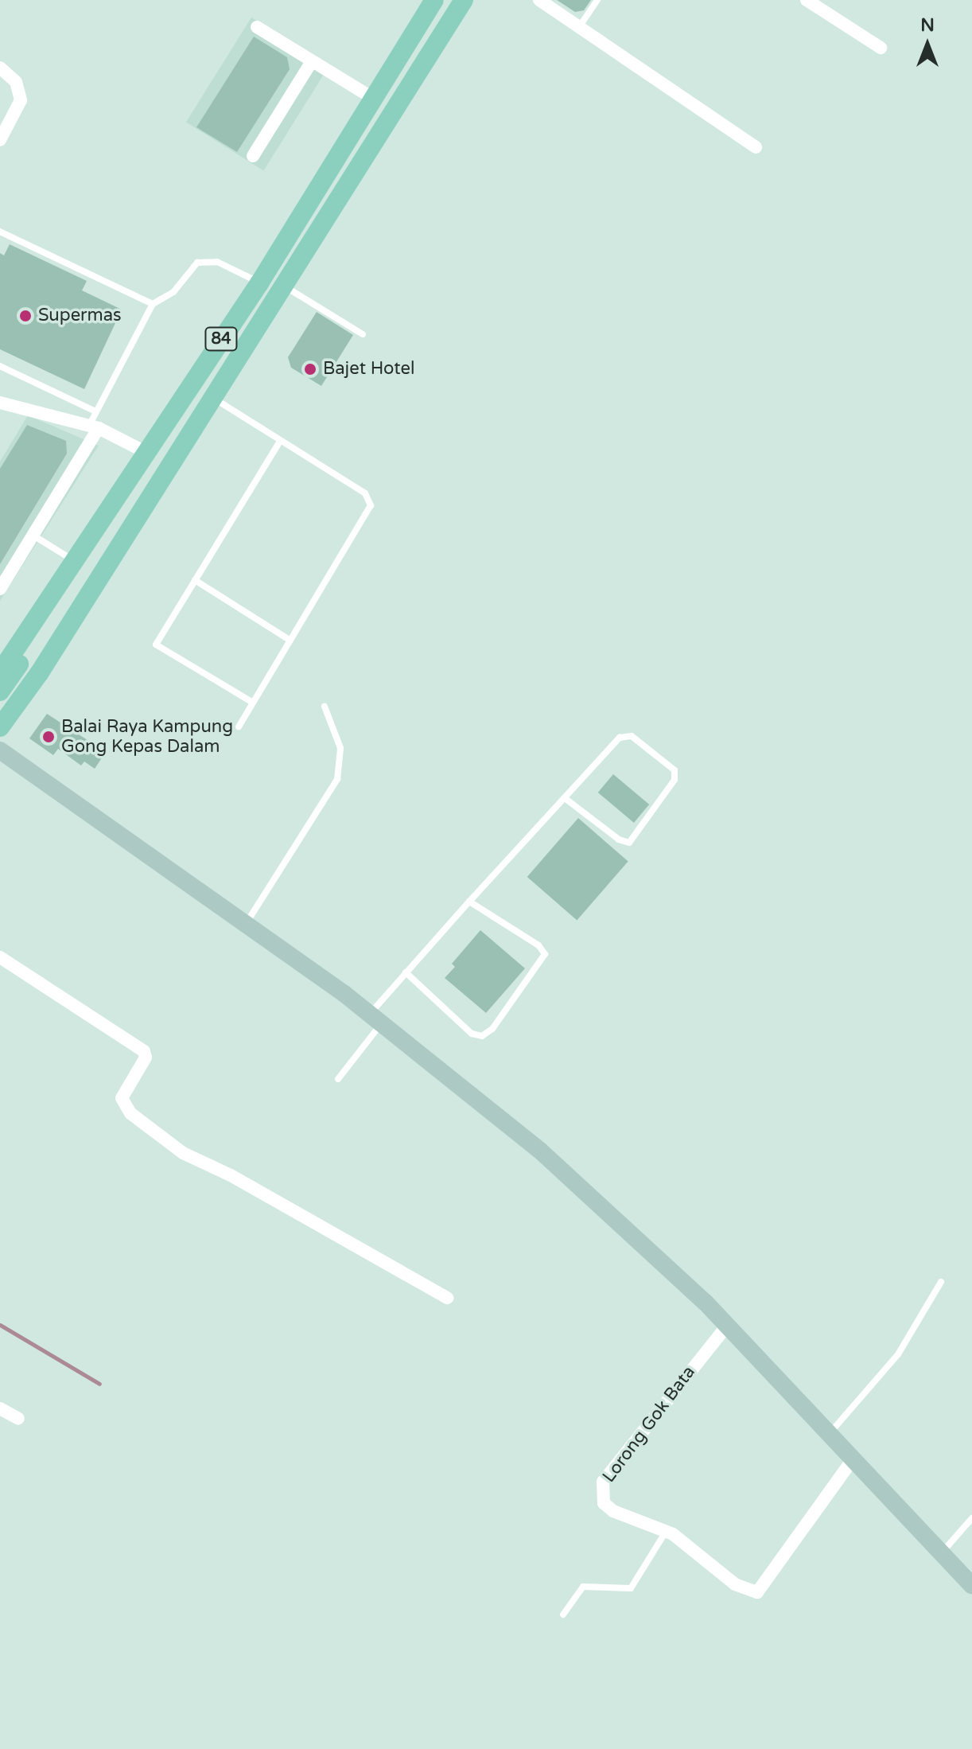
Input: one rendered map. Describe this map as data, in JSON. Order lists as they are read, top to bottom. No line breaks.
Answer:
{"streets":{"main road":["84"],"street":["Lorong Gok Bata"]},"places":["Supermas","Bajet Hotel","Balai Raya Kampung Gong Kepas Dalam"],"north":"top"}
